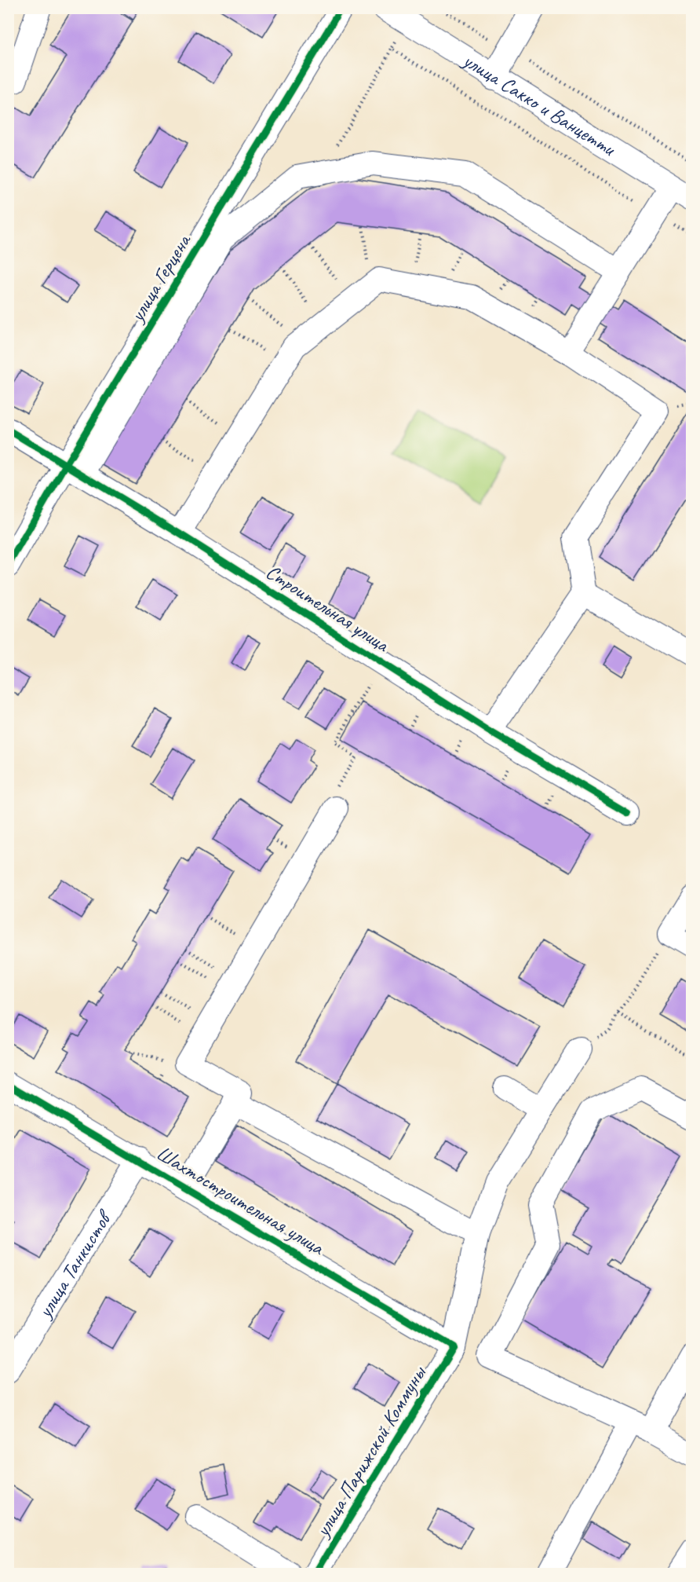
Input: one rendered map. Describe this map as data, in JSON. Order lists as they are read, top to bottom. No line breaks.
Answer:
{"streets":{"street":["улица Сакко и Ванцетти","улица Герцена","Строительная улица","Шахтостроительная улица","улица Танкистов","улица Парижской Коммуны"]},"crossings":[["улица Герцена","Строительная улица"],["Шахтостроительная улица","улица Танкистов"],["Шахтостроительная улица","улица Парижской Коммуны"]]}
